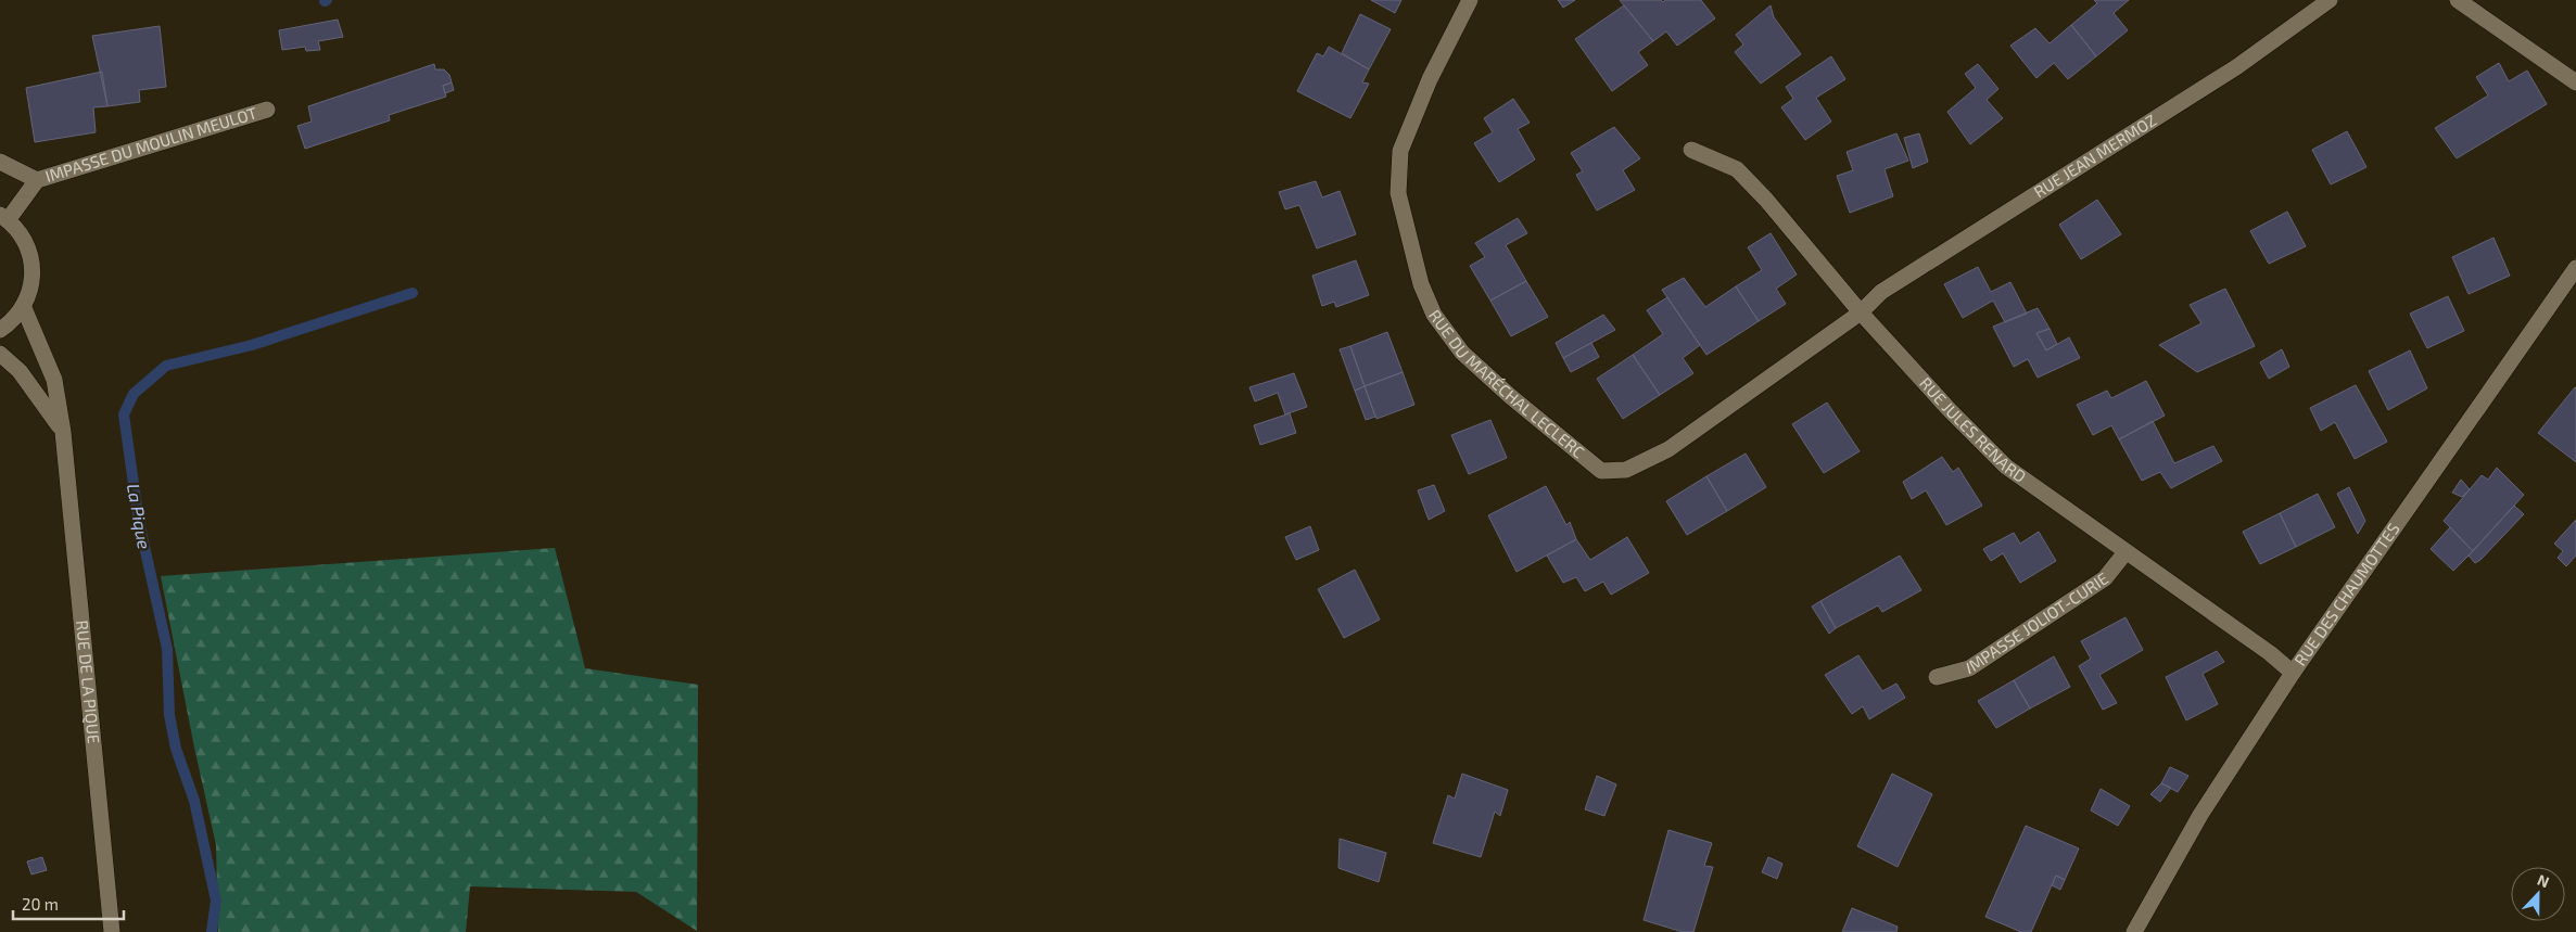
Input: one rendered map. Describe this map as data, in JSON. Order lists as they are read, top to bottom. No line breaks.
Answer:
{"streets":{"street":["IMPASSE DU MOULIN MEULOT","RUE JEAN MERMOZ","RUE DU MARÉCHAL LECLERC","RUE JULES RENARD","RUE DES CHAUMOTTES","IMPASSE JOLIOT-CURIE","RUE DE LA PIQUE"]},"crossings":[["RUE JEAN MERMOZ","RUE DU MARÉCHAL LECLERC"],["RUE JEAN MERMOZ","RUE JULES RENARD"],["RUE DU MARÉCHAL LECLERC","RUE JULES RENARD"],["RUE JULES RENARD","RUE DES CHAUMOTTES"],["RUE JULES RENARD","IMPASSE JOLIOT-CURIE"]],"water":["La Pique"],"scale_bar":"20 m","north":"top"}
